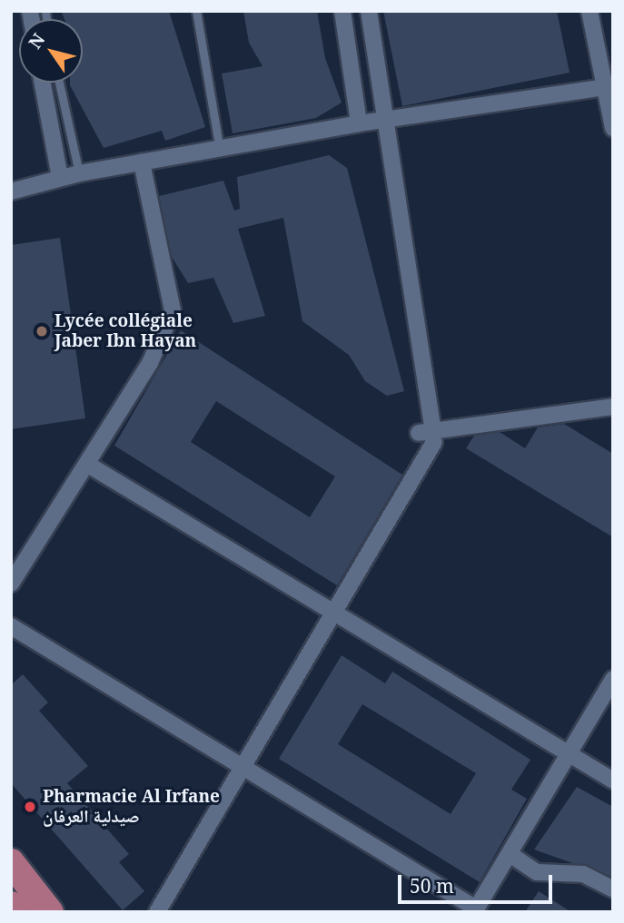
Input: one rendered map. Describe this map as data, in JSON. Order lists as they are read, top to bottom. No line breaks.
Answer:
{"places":["Lycée collégiale Jaber Ibn Hayan","Pharmacie Al Irfane صيدلية العرفان"],"scale_bar":"50 m","north":"top left"}
